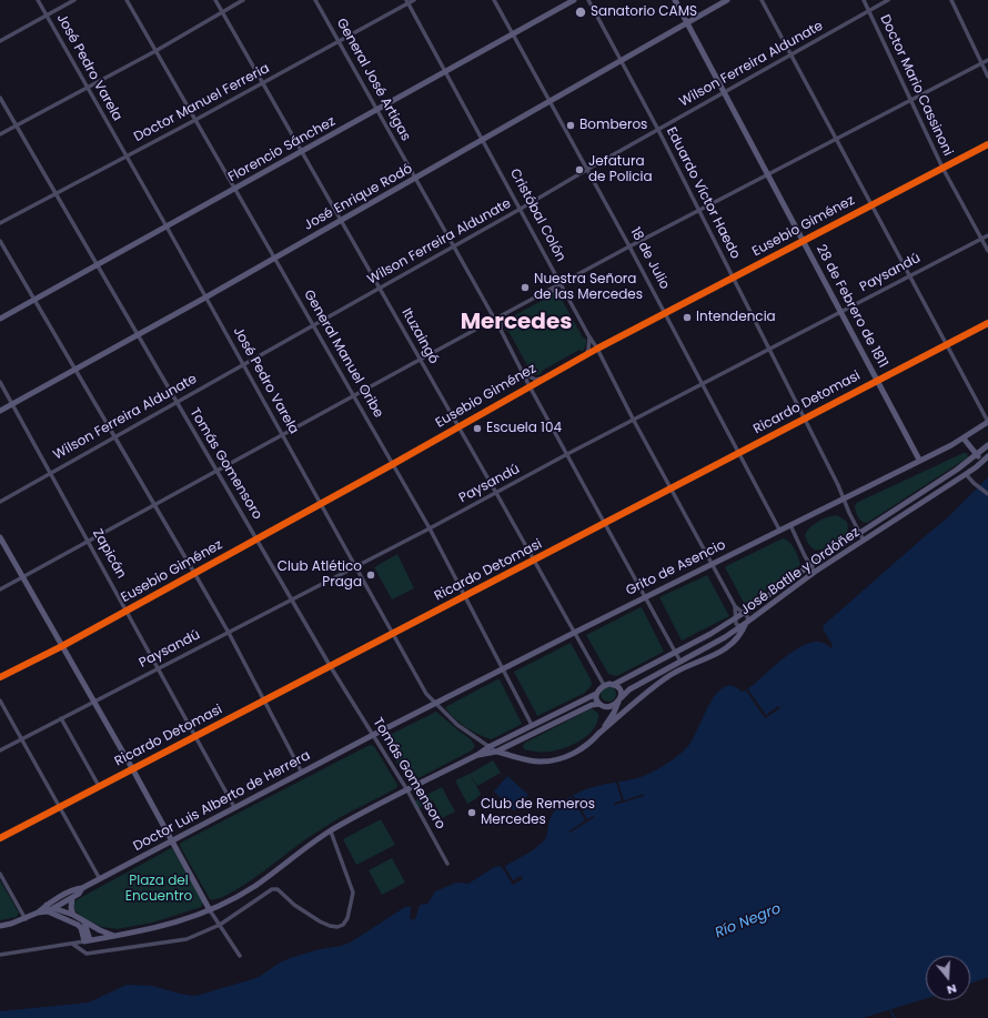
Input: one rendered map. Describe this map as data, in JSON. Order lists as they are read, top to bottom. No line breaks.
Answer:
{"streets":{"street":["Wilson Ferreira Aldunate","José Pedro Varela","General José Artigas","Doctor Mario Cassinoni","Doctor Manuel Ferreria","Florencio Sánchez","Eduardo Víctor Haedo","José Enrique Rodó","Cristóbal Colón","Eusebio Giménez","18 de Julio","Paysandú","28 de Febrero de 1811","Ituzaingó","General Manuel Oribe","Ricardo Detomasi","Tomás Gomensoro","Zapicán","Grito de Asencio","José Batlle y Ordóñez","Doctor Luis Alberto de Herrera"]},"crossings":[["Wilson Ferreira Aldunate","José Pedro Varela"],["Wilson Ferreira Aldunate","General José Artigas"],["Wilson Ferreira Aldunate","Doctor Mario Cassinoni"],["Wilson Ferreira Aldunate","Eduardo Víctor Haedo"],["Wilson Ferreira Aldunate","Cristóbal Colón"],["Wilson Ferreira Aldunate","18 de Julio"],["Wilson Ferreira Aldunate","28 de Febrero de 1811"],["Wilson Ferreira Aldunate","Ituzaingó"],["Wilson Ferreira Aldunate","General Manuel Oribe"],["Wilson Ferreira Aldunate","Tomás Gomensoro"],["Wilson Ferreira Aldunate","Zapicán"],["José Pedro Varela","Doctor Manuel Ferreria"],["José Pedro Varela","Florencio Sánchez"],["José Pedro Varela","José Enrique Rodó"],["José Pedro Varela","Eusebio Giménez"],["José Pedro Varela","Paysandú"],["José Pedro Varela","Ricardo Detomasi"],["José Pedro Varela","Grito de Asencio"],["General José Artigas","Doctor Manuel Ferreria"],["General José Artigas","Florencio Sánchez"],["General José Artigas","José Enrique Rodó"],["General José Artigas","Cristóbal Colón"],["General José Artigas","Eusebio Giménez"],["General José Artigas","Paysandú"],["General José Artigas","Ricardo Detomasi"],["General José Artigas","Grito de Asencio"],["General José Artigas","José Batlle y Ordóñez"],["Doctor Mario Cassinoni","Eusebio Giménez"],["Doctor Mario Cassinoni","Paysandú"],["Doctor Manuel Ferreria","Cristóbal Colón"],["Doctor Manuel Ferreria","Ituzaingó"],["Doctor Manuel Ferreria","General Manuel Oribe"],["Doctor Manuel Ferreria","Tomás Gomensoro"],["Florencio Sánchez","Cristóbal Colón"],["Florencio Sánchez","18 de Julio"],["Florencio Sánchez","Ituzaingó"],["Florencio Sánchez","General Manuel Oribe"],["Florencio Sánchez","Tomás Gomensoro"],["Eduardo Víctor Haedo","José Enrique Rodó"],["Eduardo Víctor Haedo","Eusebio Giménez"],["Eduardo Víctor Haedo","Paysandú"],["Eduardo Víctor Haedo","Ricardo Detomasi"],["Eduardo Víctor Haedo","Grito de Asencio"],["Eduardo Víctor Haedo","José Batlle y Ordóñez"],["José Enrique Rodó","Cristóbal Colón"],["José Enrique Rodó","18 de Julio"],["José Enrique Rodó","28 de Febrero de 1811"],["José Enrique Rodó","Ituzaingó"],["José Enrique Rodó","General Manuel Oribe"],["José Enrique Rodó","Tomás Gomensoro"],["José Enrique Rodó","Zapicán"],["Cristóbal Colón","Eusebio Giménez"],["Cristóbal Colón","Paysandú"],["Cristóbal Colón","Ricardo Detomasi"],["Cristóbal Colón","Grito de Asencio"],["Eusebio Giménez","18 de Julio"],["Eusebio Giménez","28 de Febrero de 1811"],["Eusebio Giménez","Ituzaingó"],["Eusebio Giménez","General Manuel Oribe"],["Eusebio Giménez","Tomás Gomensoro"],["Eusebio Giménez","Zapicán"],["18 de Julio","Paysandú"],["18 de Julio","Ricardo Detomasi"],["18 de Julio","Grito de Asencio"],["Paysandú","28 de Febrero de 1811"],["Paysandú","Ituzaingó"],["Paysandú","General Manuel Oribe"],["Paysandú","Tomás Gomensoro"],["Paysandú","Zapicán"],["28 de Febrero de 1811","Ricardo Detomasi"],["28 de Febrero de 1811","Grito de Asencio"],["Ituzaingó","Ricardo Detomasi"],["Ituzaingó","Grito de Asencio"],["Ituzaingó","José Batlle y Ordóñez"],["General Manuel Oribe","Ricardo Detomasi"],["General Manuel Oribe","Grito de Asencio"],["Ricardo Detomasi","Tomás Gomensoro"],["Ricardo Detomasi","Zapicán"],["Tomás Gomensoro","Grito de Asencio"],["Tomás Gomensoro","Doctor Luis Alberto de Herrera"],["Zapicán","Doctor Luis Alberto de Herrera"],["Grito de Asencio","Doctor Luis Alberto de Herrera"]],"districts":["Mercedes"],"water":["Río Negro"],"parks":["Plaza del Encuentro"],"places":["Sanatorio CAMS","Bomberos","Jefatura de Policia","Nuestra Señora de las Mercedes","Intendencia","Escuela 104","Club Atlético Praga","Club de Remeros Mercedes"],"north":"bottom"}
